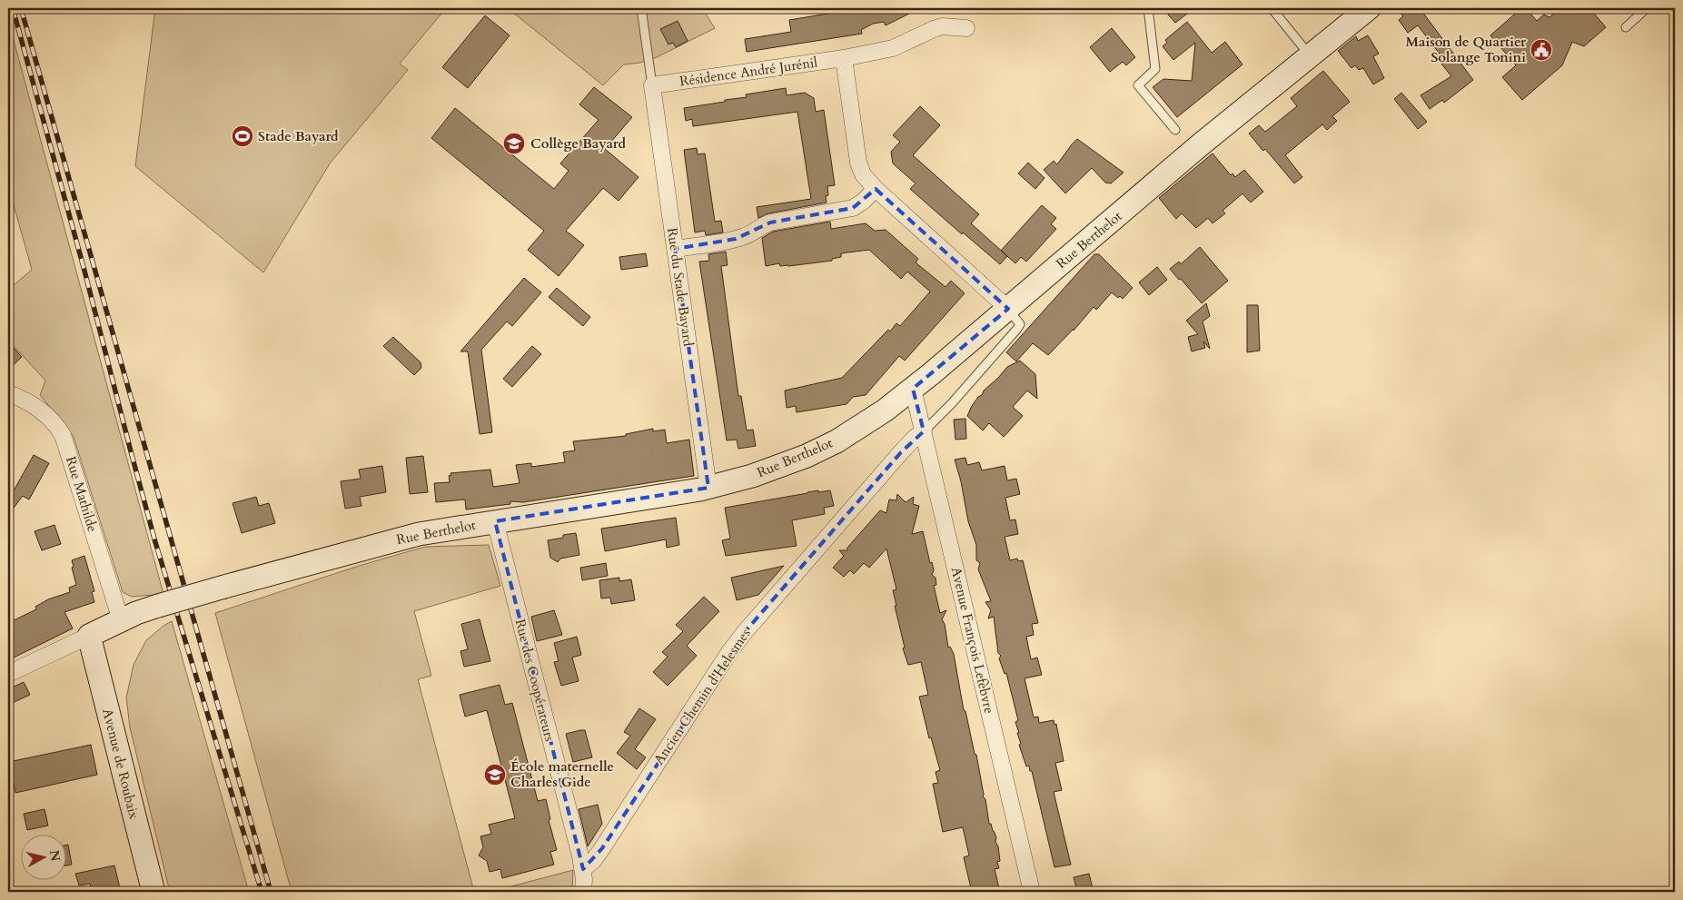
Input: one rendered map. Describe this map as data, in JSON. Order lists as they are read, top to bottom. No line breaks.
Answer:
{"streets":{"street":["Résidence André Jurénil","Rue Berthelot","Rue du Stade Bayard","Rue Mathilde","Avenue François Lefèbvre","Rue des Coopérateurs","Ancien Chemin d'Helesmes","Avenue de Roubaix"]},"crossings":[["Résidence André Jurénil","Rue du Stade Bayard"],["Rue Berthelot","Rue du Stade Bayard"],["Rue Berthelot","Rue Mathilde"],["Rue Berthelot","Avenue François Lefèbvre"],["Rue Berthelot","Rue des Coopérateurs"],["Rue Berthelot","Avenue de Roubaix"],["Avenue François Lefèbvre","Ancien Chemin d'Helesmes"],["Rue des Coopérateurs","Ancien Chemin d'Helesmes"]],"places":{"public building":["Maison de Quartier Solange Tonini"],"sports":["Stade Bayard"],"school or university":["Collège Bayard","École maternelle Charles Gide"]},"north":"right"}
